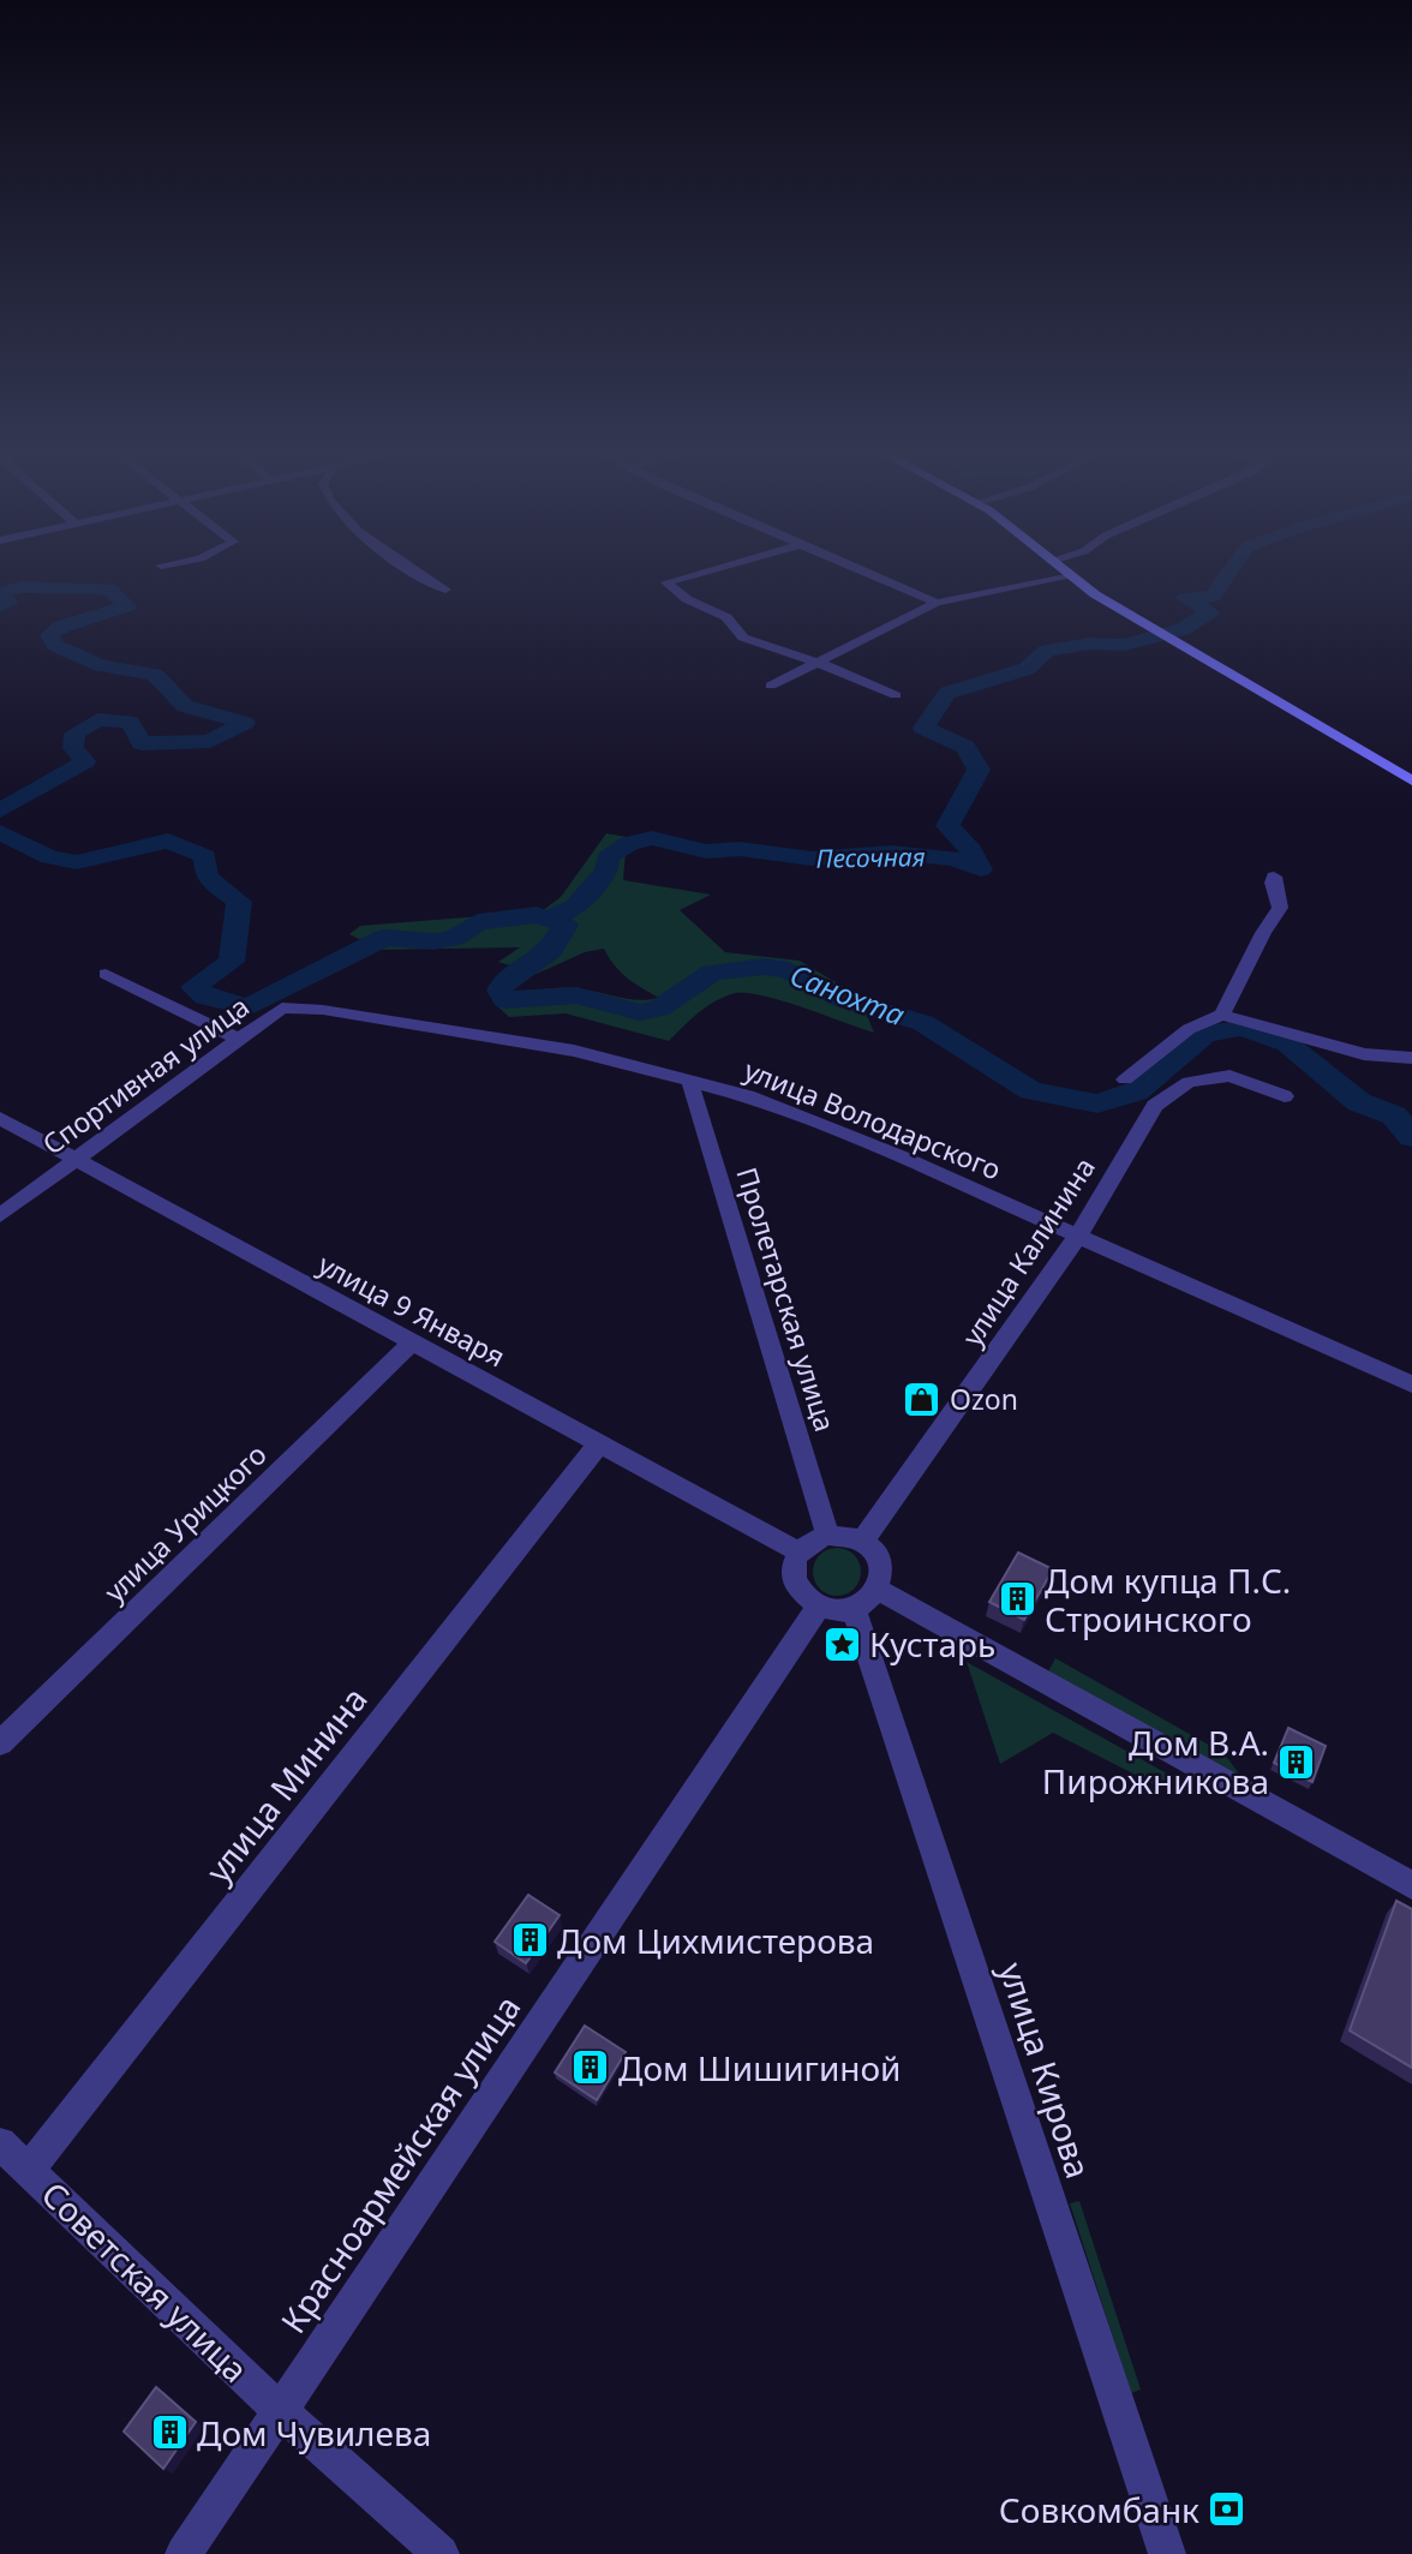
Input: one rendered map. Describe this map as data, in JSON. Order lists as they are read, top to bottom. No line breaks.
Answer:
{"streets":{"street":["Спортивная улица","улица Володарского","улица Калинина","Пролетарская улица","улица 9 Января","улица Урицкого","улица Минина","улица Кирова","Красноармейская улица","Советская улица"]},"crossings":[["Спортивная улица","улица Володарского"],["Спортивная улица","улица 9 Января"],["улица Володарского","улица Калинина"],["улица Володарского","Пролетарская улица"],["улица Калинина","Пролетарская улица"],["улица Калинина","улица 9 Января"],["улица Калинина","улица Кирова"],["улица Калинина","Красноармейская улица"],["Пролетарская улица","улица 9 Января"],["Пролетарская улица","улица Кирова"],["Пролетарская улица","Красноармейская улица"],["улица 9 Января","улица Урицкого"],["улица 9 Января","улица Минина"],["улица 9 Января","улица Кирова"],["улица 9 Января","Красноармейская улица"],["улица Минина","Советская улица"],["улица Кирова","Красноармейская улица"],["Красноармейская улица","Советская улица"]],"water":["Песочная","Санохта"],"places":{"shop":["Ozon"],"building":["Дом купца П.С. Строинского","Дом В.А. Пирожникова","Дом Цихмистерова","Дом Шишигиной","Дом Чувилева"],"place":["Кустарь"],"bank":["Совкомбанк"]}}
